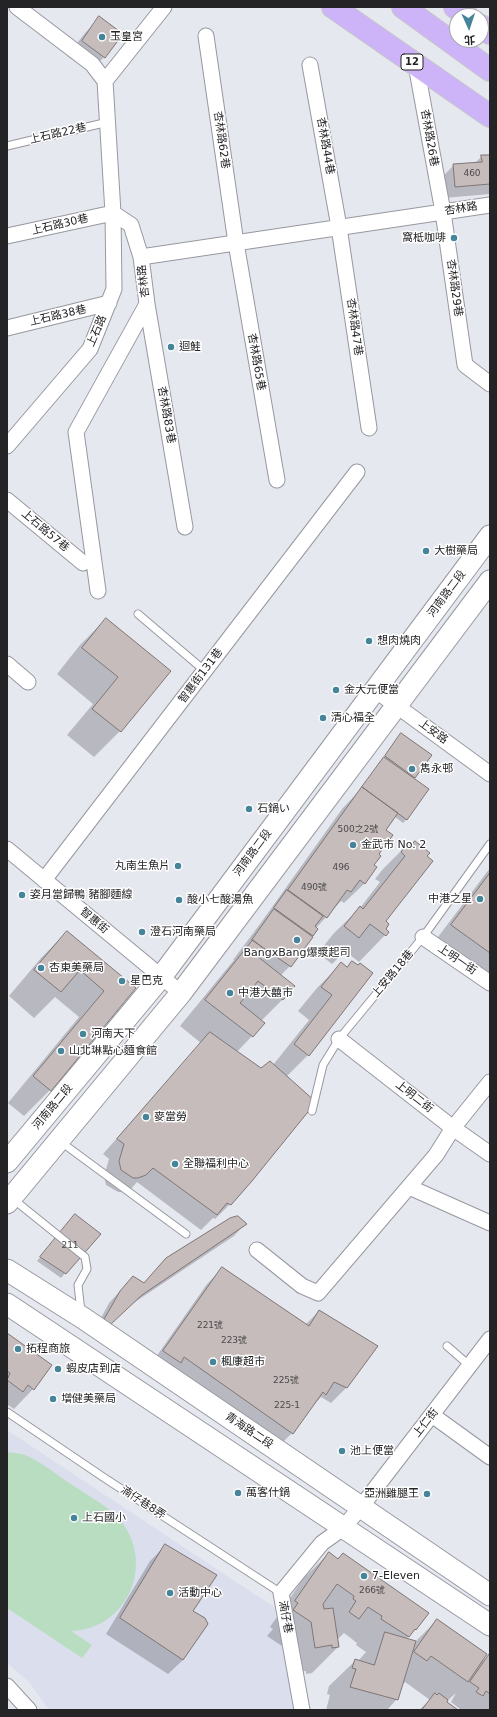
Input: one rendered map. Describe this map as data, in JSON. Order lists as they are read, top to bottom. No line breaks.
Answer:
{"streets":{"main road":["12"],"street":["杏林路26巷","杏林路62巷","杏林路44巷","杏林路","上石路30巷","杏林路29巷","上石路38巷","杏林路47巷","上石路","杏林路65巷","杏林路83巷","上石路57巷","河南路二段","智惠街131巷","上安路","智惠街","上明一街","上明二街","上仁街","青海路二段","湳仔巷"],"lane":["上石路22巷","上安路18巷","湳仔巷8弄"]},"crossings":[["12","杏林路26巷"],["上石路22巷","上石路"],["杏林路26巷","杏林路"],["杏林路26巷","杏林路29巷"],["杏林路62巷","杏林路"],["杏林路62巷","杏林路65巷"],["杏林路44巷","杏林路"],["杏林路44巷","杏林路47巷"],["杏林路","杏林路29巷"],["杏林路","杏林路47巷"],["杏林路","杏林路65巷"],["杏林路","杏林路83巷"],["上石路30巷","上石路"],["上石路38巷","上石路"],["河南路二段","上安路"],["河南路二段","智惠街"],["智惠街131巷","智惠街"],["上明一街","上安路18巷"],["上安路18巷","上明二街"],["上仁街","青海路二段"],["上仁街","湳仔巷"],["青海路二段","湳仔巷"],["湳仔巷8弄","湳仔巷"]],"places":["玉皇宮","窩柢咖啡","迴鮭","大樹藥局","想肉燒肉","金大元便當","清心福全","雋永邨","石鍋い","金武市 No. 2","丸南生魚片","姿月當歸鴨 豬腳麵線","中港之星","酸小七酸湯魚","澄石河南藥局","BangxBang爆漿起司","杏東美藥局","星巴克","中港大囍市","河南天下","山北琳點心麵食館","麥當勞","全聯福利中心","拓程商旅","楓康超市","蝦皮店到店","增健美藥局","池上便當","萬客什鍋","亞洲雞腿王","上石國小","7-Eleven","活動中心"],"house_numbers":["460","500之2號","496","490號","211","221號","223號","225號","225-1","266號"],"north":"bottom"}
